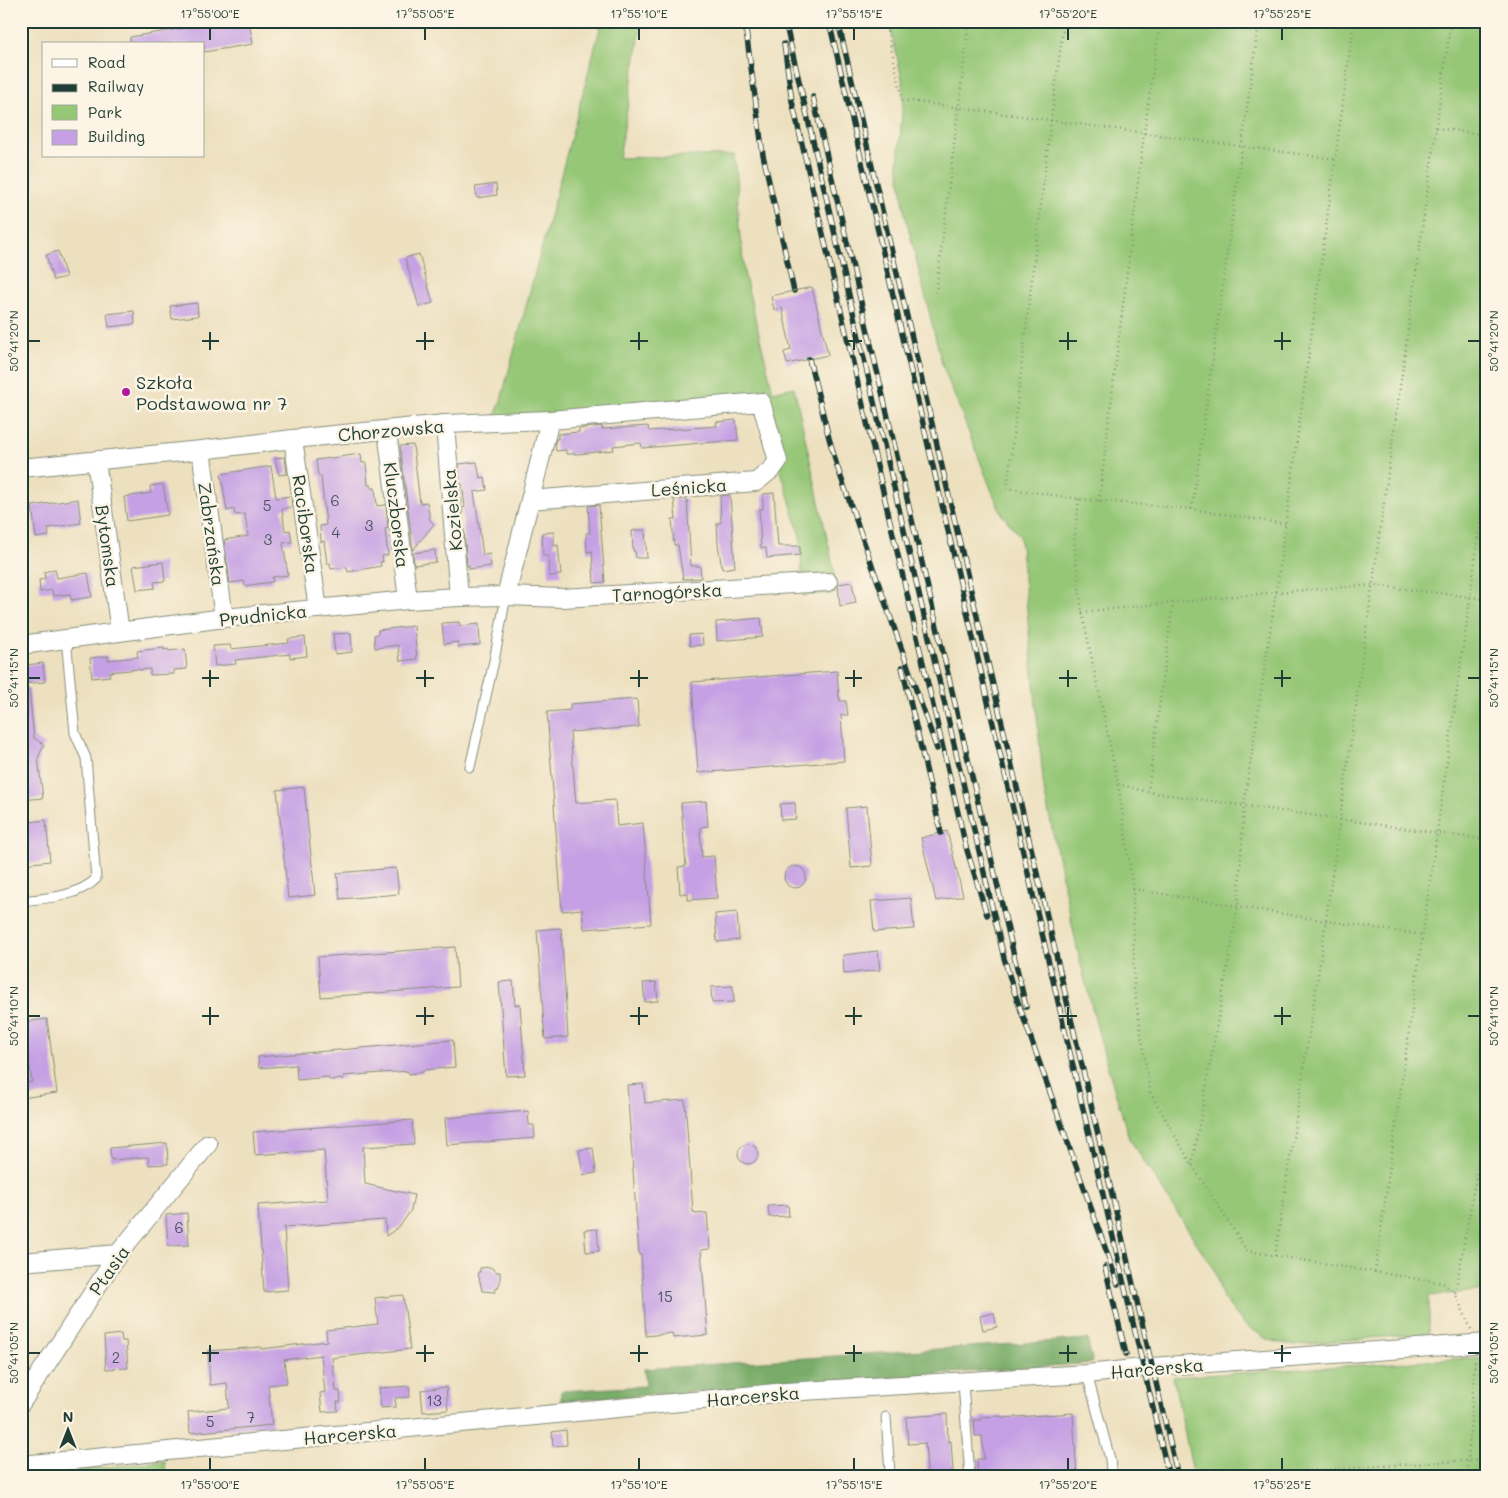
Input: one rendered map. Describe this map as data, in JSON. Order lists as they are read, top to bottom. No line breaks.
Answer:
{"streets":{"street":["Chorzowska","Leśnicka","Kozielska","Kluczborska","Raciborska","Zabrzańska","Bytomska","Tarnogórska","Prudnicka","Ptasia","Harcerska"]},"crossings":[["Chorzowska","Leśnicka"],["Chorzowska","Kozielska"],["Chorzowska","Kluczborska"],["Chorzowska","Raciborska"],["Chorzowska","Zabrzańska"],["Chorzowska","Bytomska"],["Kozielska","Prudnicka"],["Kluczborska","Prudnicka"],["Raciborska","Prudnicka"],["Zabrzańska","Prudnicka"],["Bytomska","Prudnicka"],["Tarnogórska","Prudnicka"]],"places":["Szkoła Podstawowa nr 7"],"house_numbers":["6","5","3","4","3","6","15","2","13","7","5"],"legend":["Road","Railway","Park","Building"],"north":"top","coordinates":["17°55'00\"E","17°55'05\"E","17°55'10\"E","17°55'15\"E","17°55'20\"E","17°55'25\"E","50°41'20\"N","50°41'15\"N","50°41'10\"N","50°41'05\"N"]}
